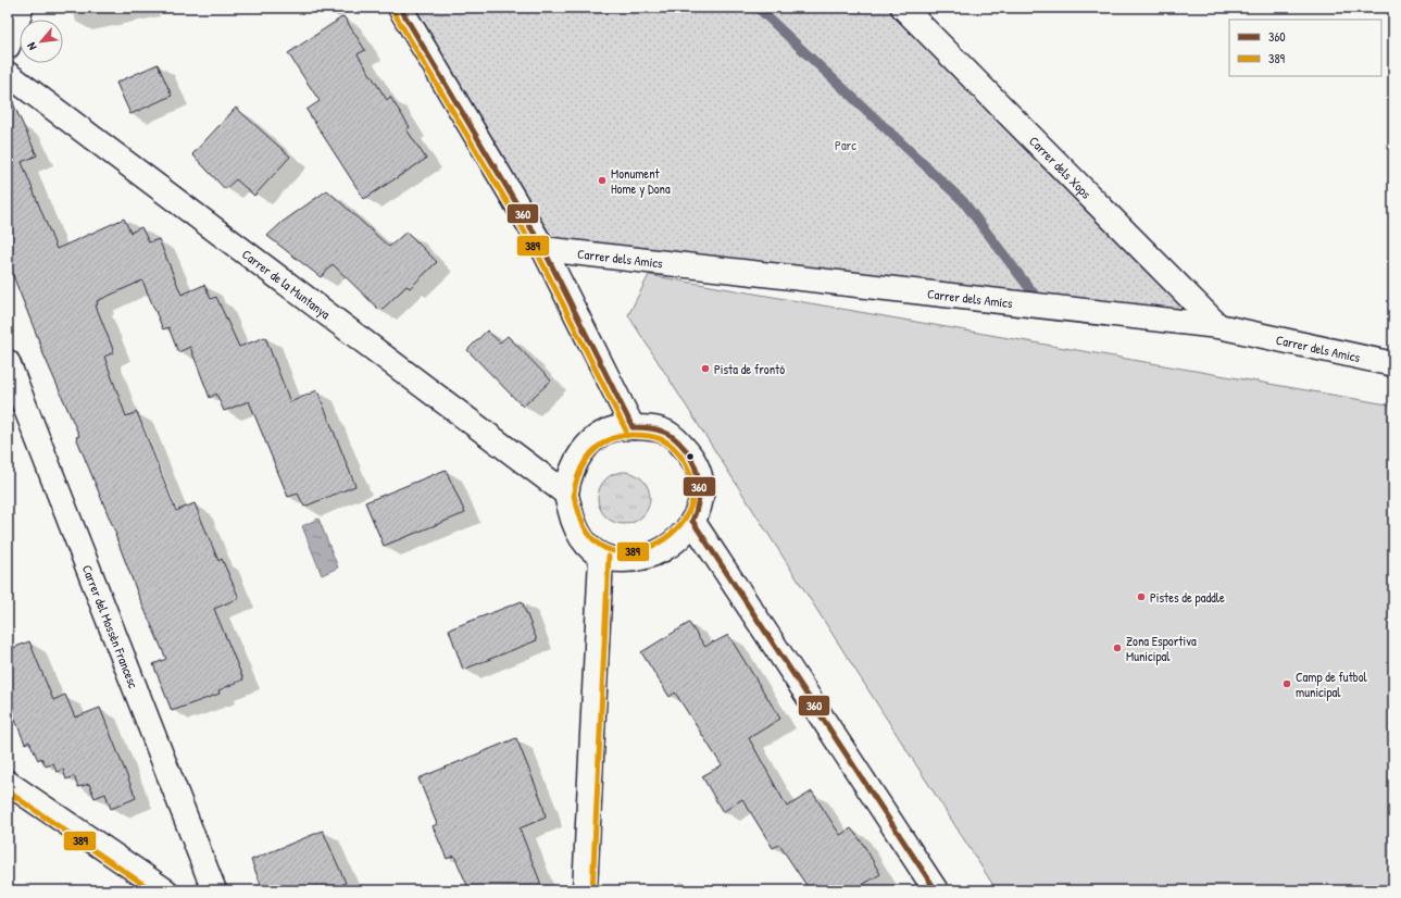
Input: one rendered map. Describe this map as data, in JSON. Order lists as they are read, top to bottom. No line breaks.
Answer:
{"streets":{"street":["Carrer dels Xops","Carrer dels Amics","Carrer de la Muntanya","Carrer del Mossèn Francesc"]},"crossings":[["Carrer dels Xops","Carrer dels Amics"]],"parks":["Parc"],"places":["Monument Home y Dona","Pista de frontó","Pistes de paddle","Zona Esportiva Municipal","Camp de futbol municipal"],"lines":["transit line 360","transit line 389"],"legend":["360","389"],"north":"bottom left"}
